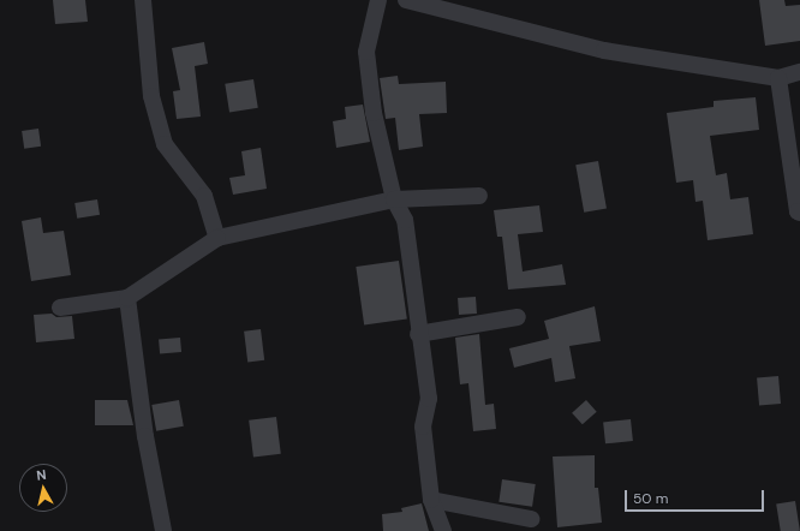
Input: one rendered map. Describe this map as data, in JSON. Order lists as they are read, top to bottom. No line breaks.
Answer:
{"scale_bar":"50 m","north":"top"}
